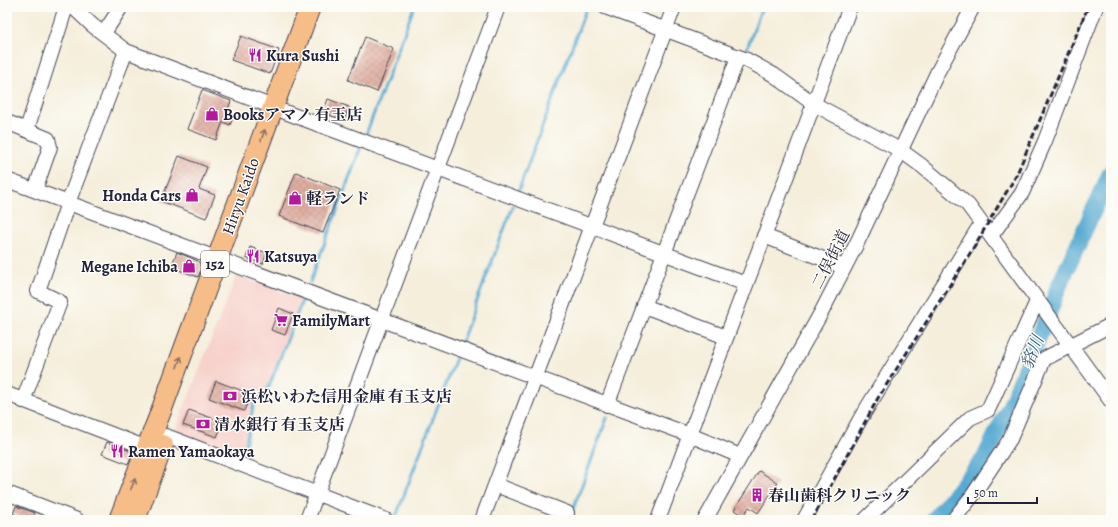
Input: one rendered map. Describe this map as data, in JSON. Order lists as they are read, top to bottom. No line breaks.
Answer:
{"streets":{"highway":["Hiryu Kaido","152"],"street":["二俣街道"]},"water":["貉川"],"places":{"restaurant":["Kura Sushi","Katsuya","Ramen Yamaokaya"],"shop":["Booksアマノ 有玉店","Honda Cars","軽ランド","Megane Ichiba"],"supermarket":["FamilyMart"],"bank":["浜松いわた信用金庫 有玉支店","清水銀行 有玉支店"],"building":["春山歯科クリニック"]},"scale_bar":"50 m"}
